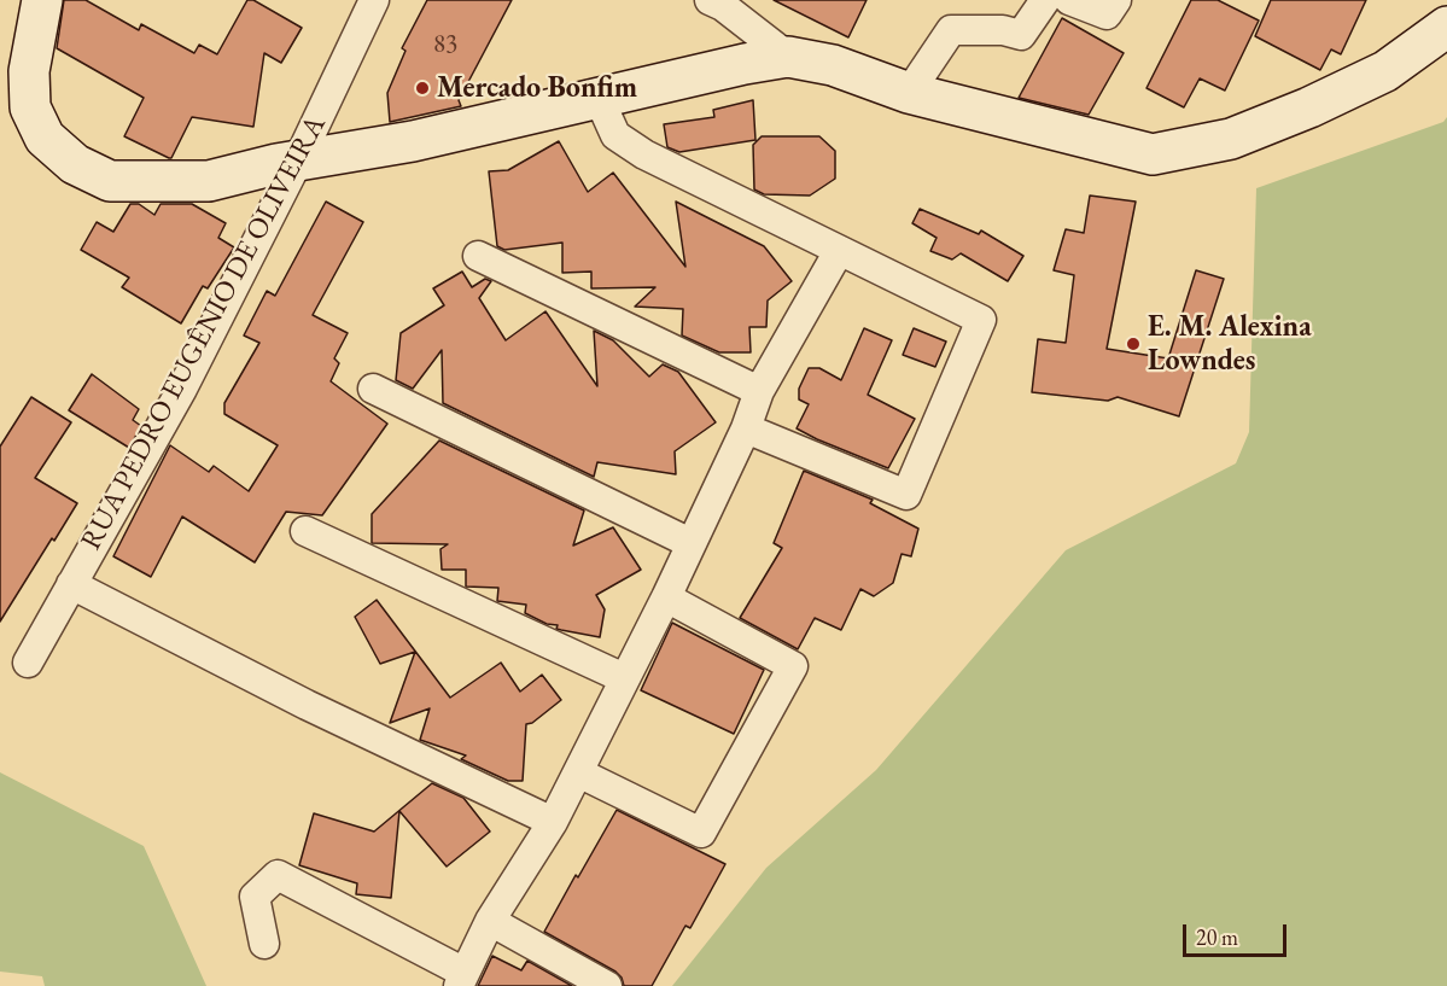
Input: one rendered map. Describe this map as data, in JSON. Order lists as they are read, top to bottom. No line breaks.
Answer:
{"streets":{"street":["RUA PEDRO EUGÊNIO DE OLIVEIRA"]},"places":["Mercado Bonfim","E. M. Alexina Lowndes"],"house_numbers":["83"],"scale_bar":"20 m"}
